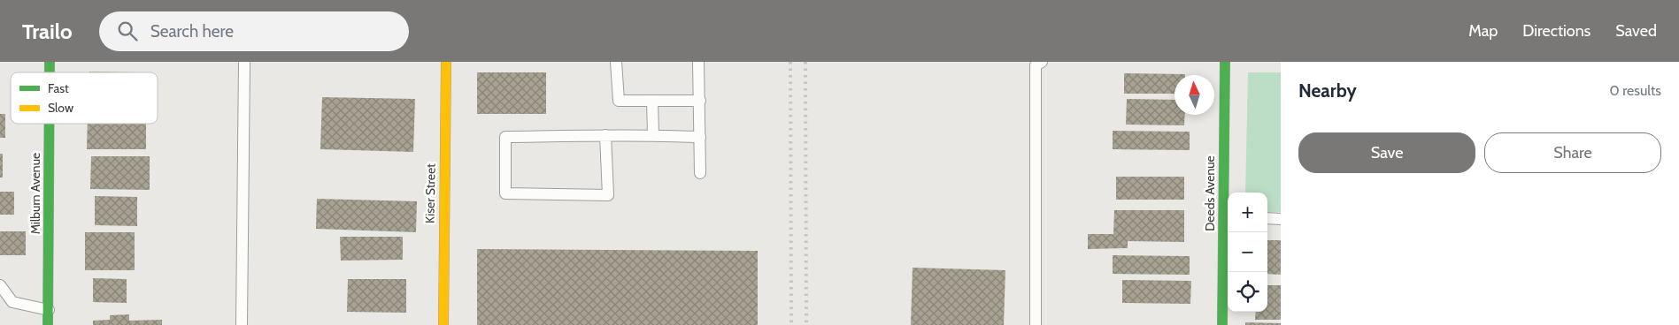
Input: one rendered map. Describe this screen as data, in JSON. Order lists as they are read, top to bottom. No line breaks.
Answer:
{"streets":{"street":["Milburn Avenue","Kiser Street","Deeds Avenue"]},"legend":["Fast","Slow"],"north":"top","page":{"header":"Trailo","search":"Search here","nav":["Map","Directions","Saved"],"heading":["Nearby","0 results"],"buttons":["Save","Share"],"map_buttons":["+","−"]}}
